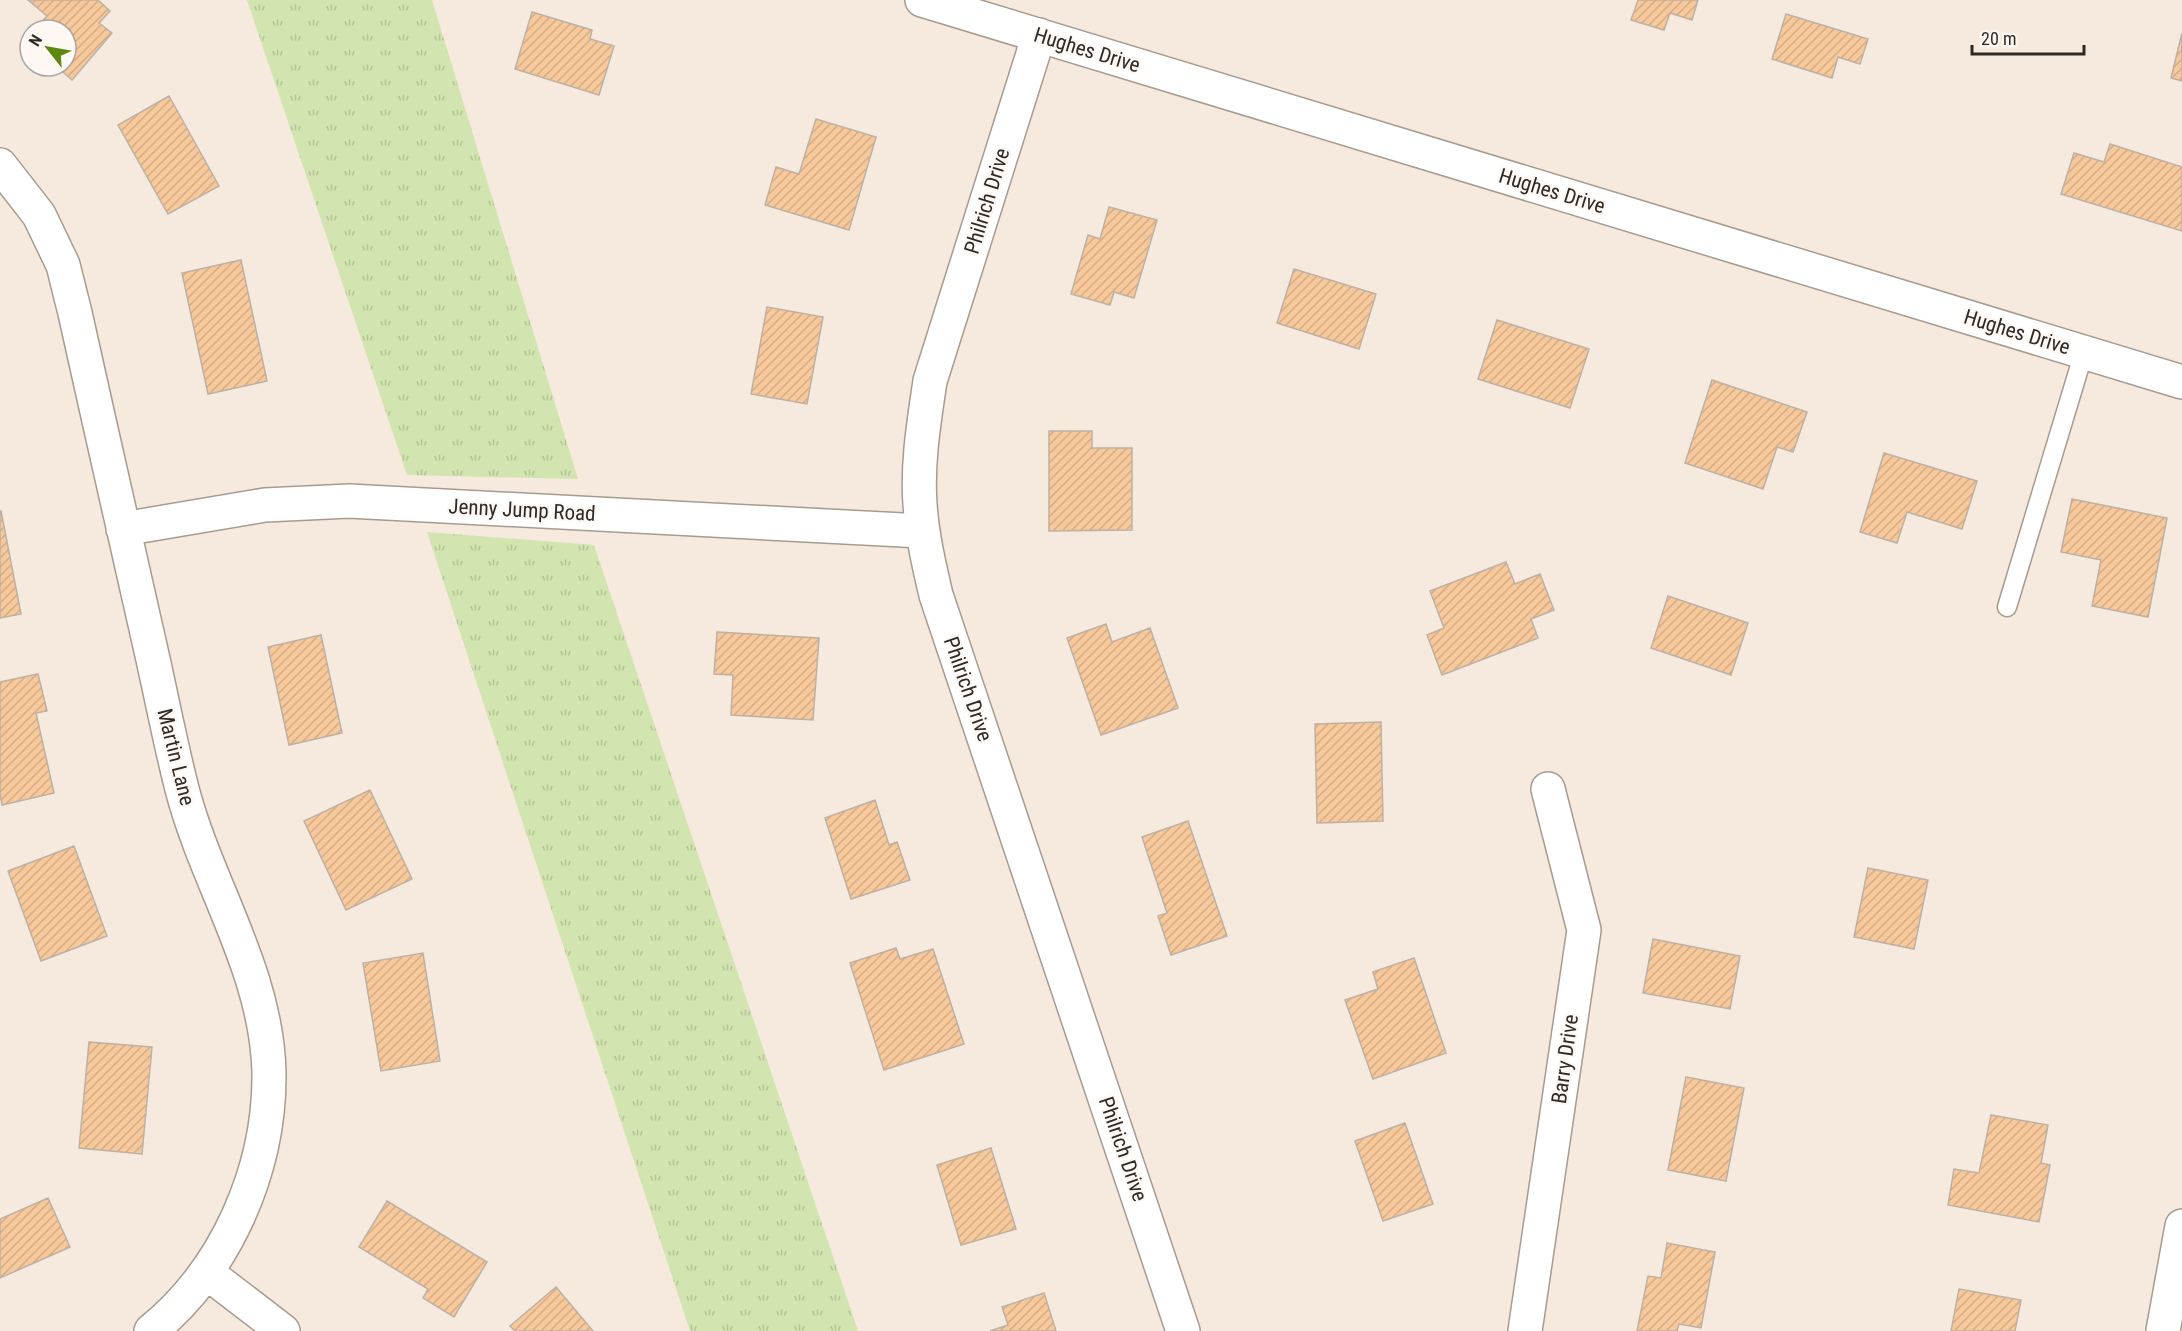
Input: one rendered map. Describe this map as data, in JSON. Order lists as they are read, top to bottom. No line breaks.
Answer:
{"streets":{"street":["Hughes Drive","Philrich Drive","Jenny Jump Road","Martin Lane","Barry Drive"]},"crossings":[["Hughes Drive","Philrich Drive"],["Philrich Drive","Jenny Jump Road"],["Jenny Jump Road","Martin Lane"]],"scale_bar":"20 m","north":"top left"}
